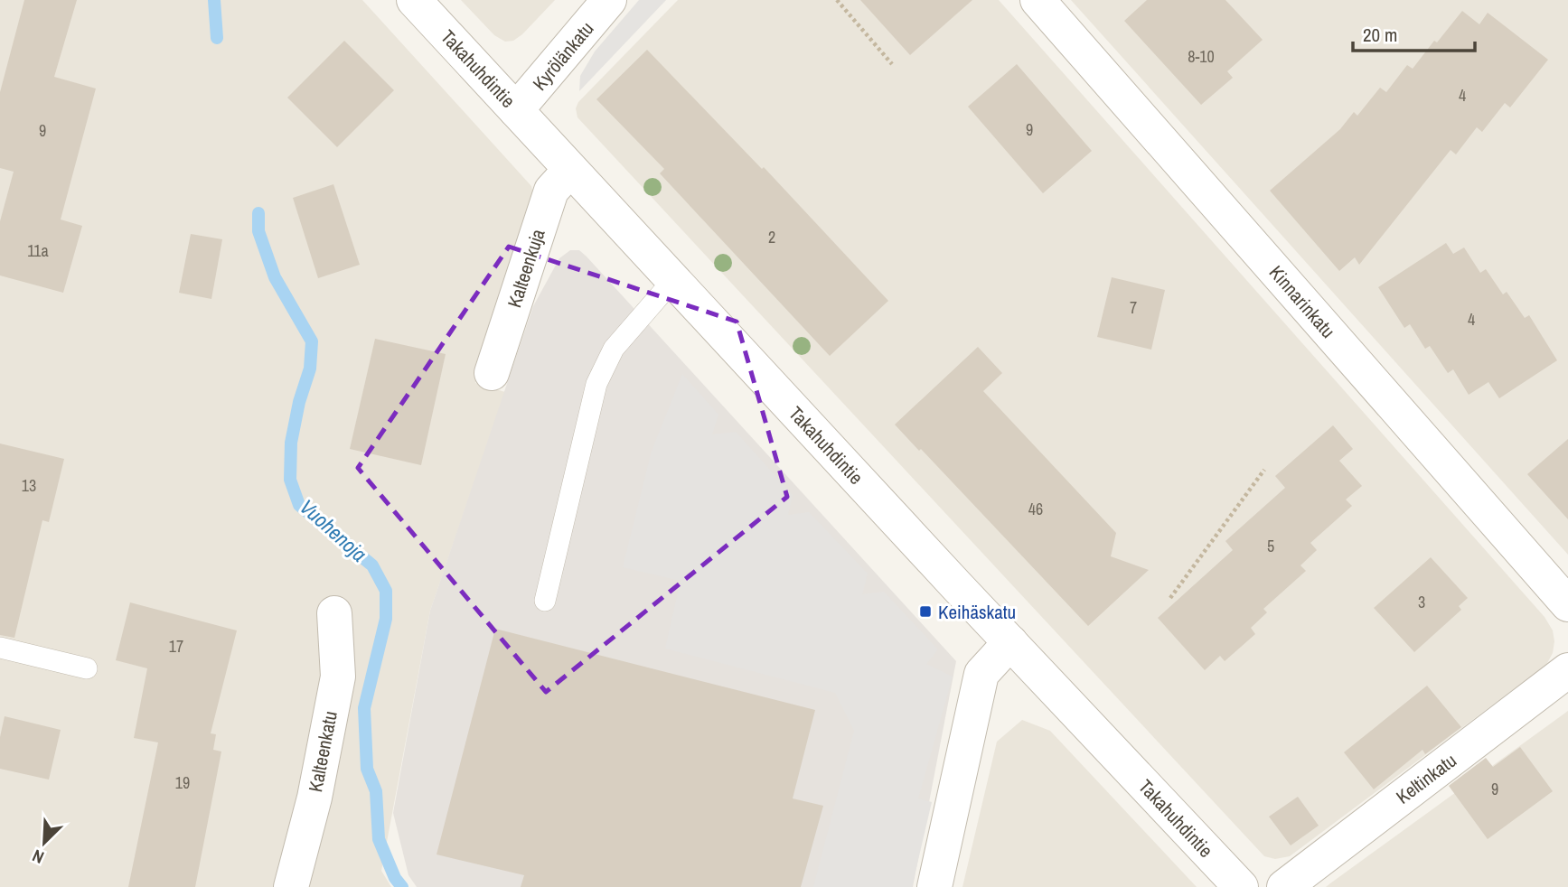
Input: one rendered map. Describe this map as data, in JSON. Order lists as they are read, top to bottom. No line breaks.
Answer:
{"streets":{"street":["Kyrölänkatu","Takahuhdintie","Kalteenkuja","Kinnarinkatu","Kalteenkatu","Keltinkatu"]},"crossings":[["Kyrölänkatu","Takahuhdintie"],["Takahuhdintie","Kalteenkuja"]],"water":["Vuohenoja"],"places":{"transit":["Keihäskatu"]},"house_numbers":["8-10","4","9","9","2","11a","7","4","13","46","5","3","17","19","9"],"scale_bar":"20 m","north":"bottom left"}
